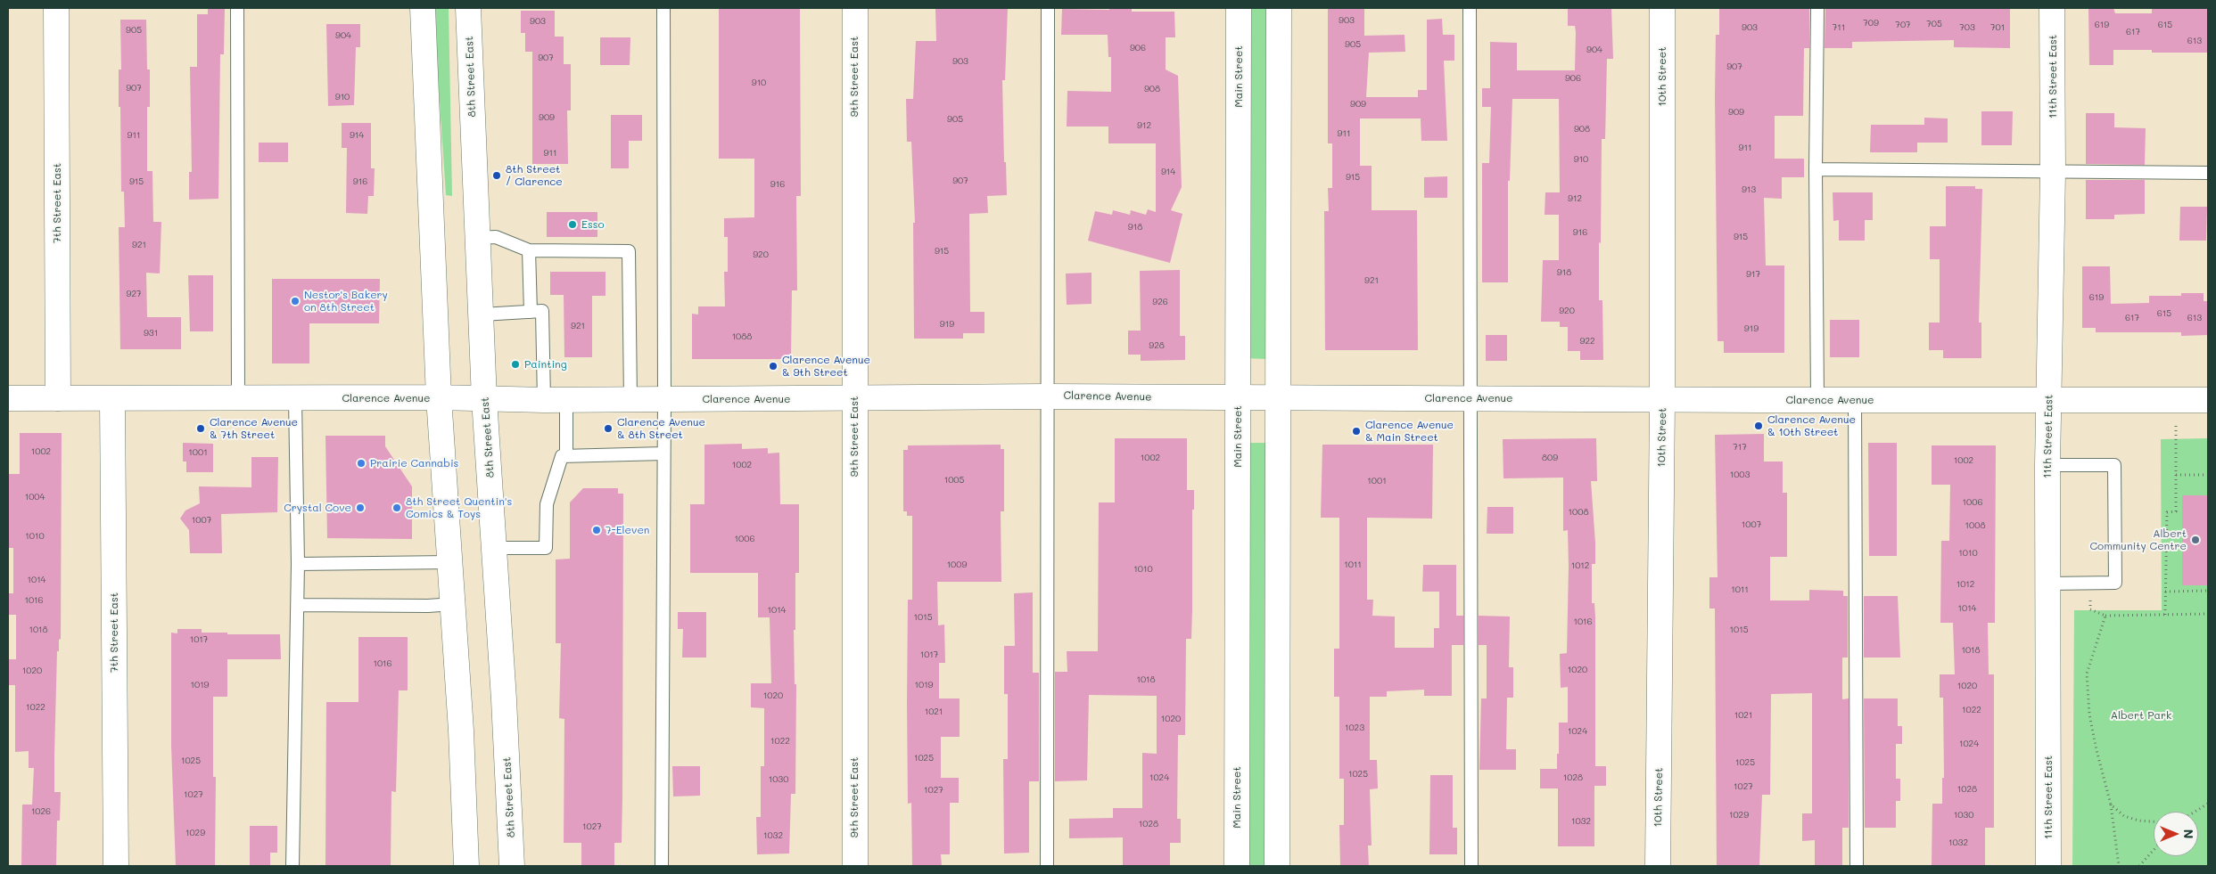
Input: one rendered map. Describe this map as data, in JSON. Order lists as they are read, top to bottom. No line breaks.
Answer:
{"streets":{"street":["8th Street East","9th Street East","Main Street","10th Street","11th Street East","7th Street East","Clarence Avenue"]},"crossings":[["8th Street East","Clarence Avenue"],["9th Street East","Clarence Avenue"],["Main Street","Clarence Avenue"],["10th Street","Clarence Avenue"],["11th Street East","Clarence Avenue"],["7th Street East","Clarence Avenue"]],"parks":["Albert Park"],"places":["8th Street / Clarence","Esso","Nestor's Bakery on 8th Street","Painting","Clarence Avenue & 9th Street","Clarence Avenue & 10th Street","Clarence Avenue & 7th Street","Clarence Avenue & 8th Street","Clarence Avenue & Main Street","Prairie Cannabis","Crystal Cove","8th Street Quentin's Comics & Toys","7-Eleven","Albert Community Centre"],"house_numbers":["903","903","709","705","707","619","615","903","711","703","701","905","617","904","613","905","906","904","907","903","907","906","910","907","908","910","909","909","909","905","912","908","911","911","914","911","911","910","914","915","907","915","916","916","913","912","918","916","915","921","915","920","918","917","921","927","619","926","920","615","617","613","919","921","919","931","1088","922","928","717","1002","1001","1002","809","1002","1002","1003","1005","1001","1004","1006","1008","1007","1007","1008","1010","1006","1010","1009","1011","1012","1010","1014","1012","1011","1016","1014","1014","1015","1016","1018","1015","1017","1018","1017","1016","1020","1020","1018","1019","1019","1020","1020","1022","1022","1021","1021","1020","1023","1024","1022","1024","1025","1025","1025","1025","1024","1028","1030","1027","1028","1027","1027","1026","1029","1030","1032","1028","1027","1029","1032","1032"],"north":"right"}
